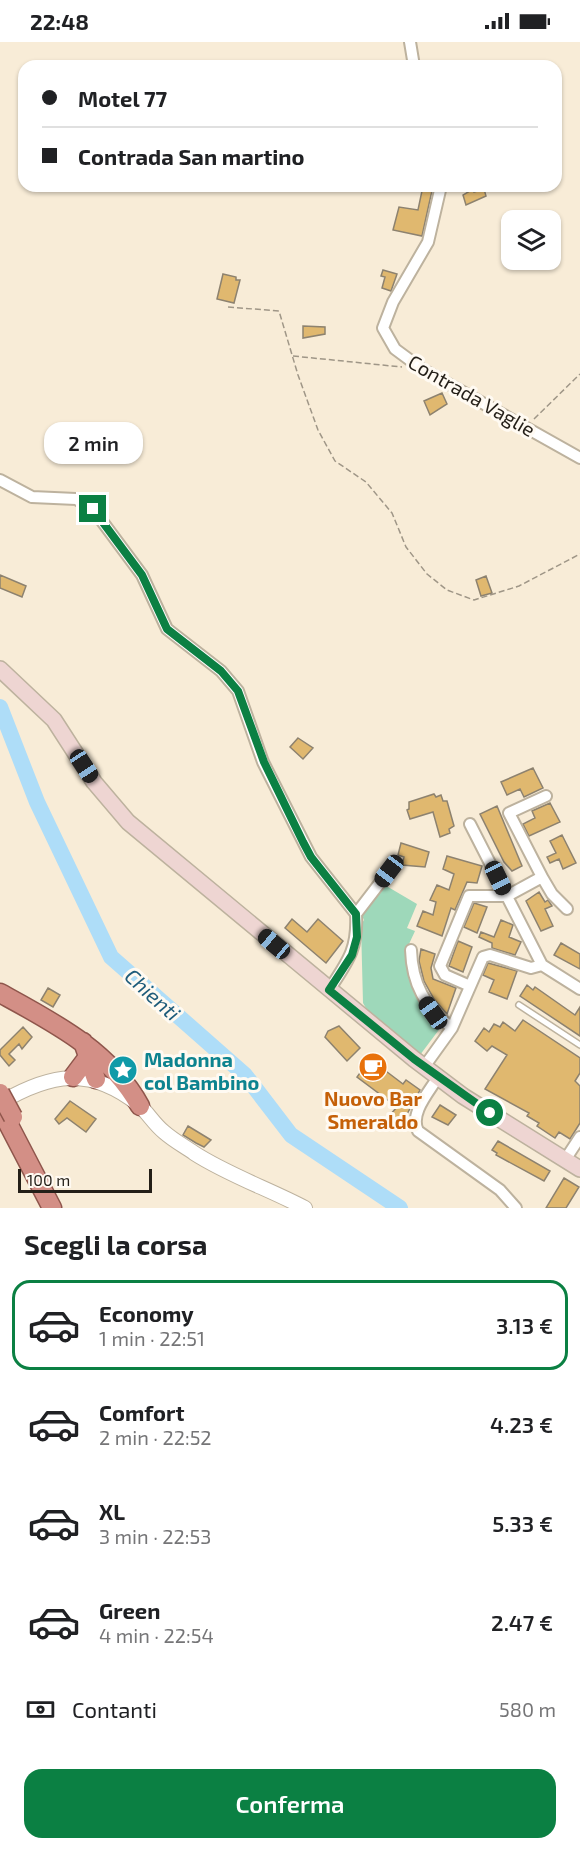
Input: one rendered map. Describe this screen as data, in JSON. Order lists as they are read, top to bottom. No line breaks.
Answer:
{"streets":{"street":["Contrada Vaglie"]},"water":["Chienti"],"places":{"cafe":["Nuovo Bar Smeraldo"],"place":["Madonna col Bambino"]},"scale_bar":"100 m","page":{"status":"22:48","banner":["Motel 77","Contrada San martino"],"bubble":"2 min","scale":"100 m","heading":"Scegli la corsa","list":[{"name":"Economy","note":"1 min · 22:51","value":"3.13 €"},{"name":"Comfort","note":"2 min · 22:52","value":"4.23 €"},{"name":"XL","note":"3 min · 22:53","value":"5.33 €"},{"name":"Green","note":"4 min · 22:54","value":"2.47 €"}],"pay":["Contanti","580 m"],"buttons":"Conferma"}}
